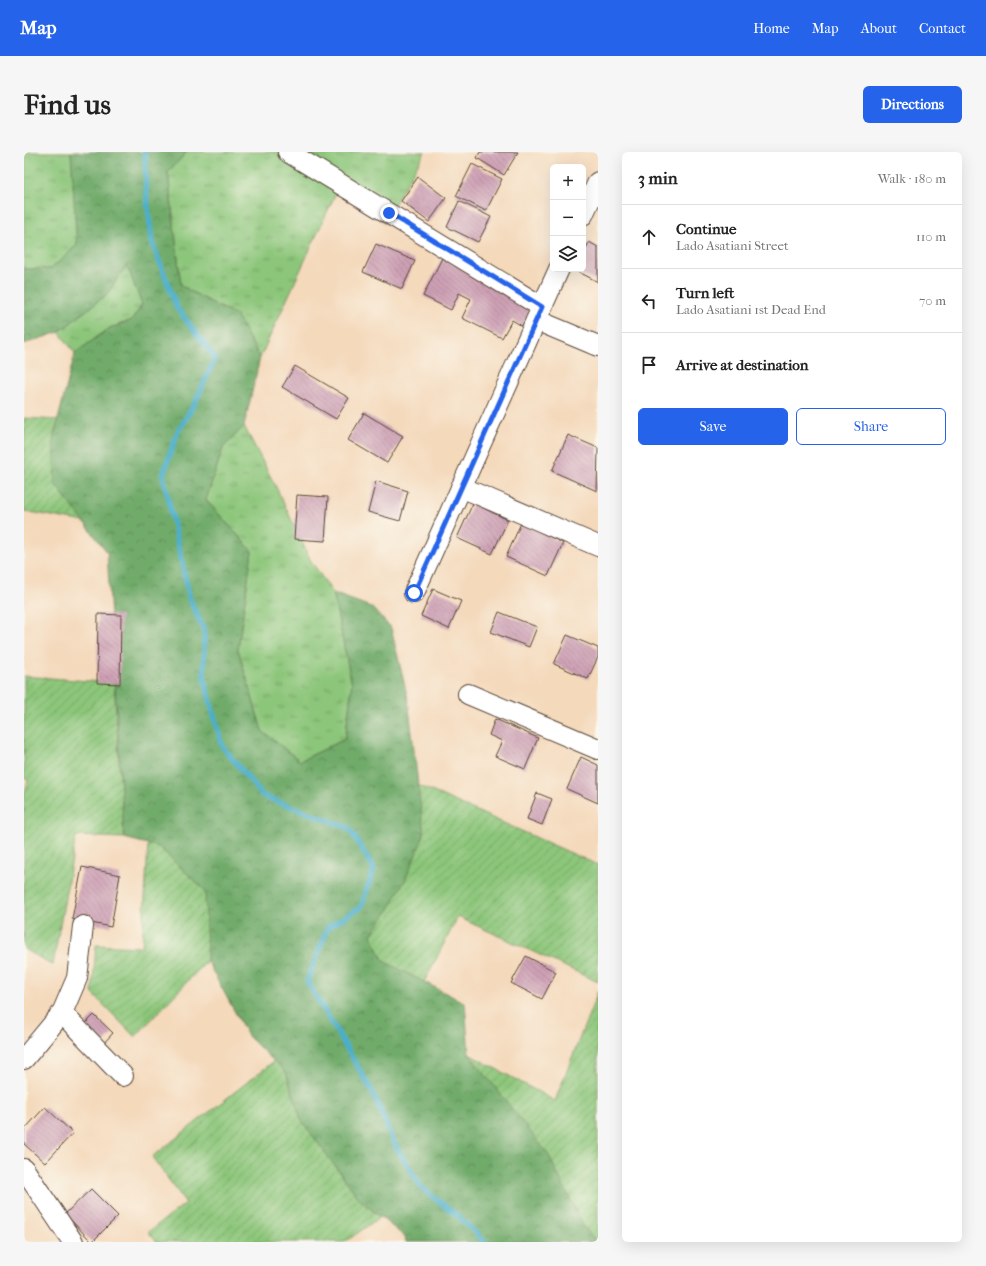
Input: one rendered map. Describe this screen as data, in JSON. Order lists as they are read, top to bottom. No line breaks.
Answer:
{"page":{"header":"Map","nav":["Home","Map","About","Contact"],"buttons":["Directions",["Save","Share"]],"title":"Find us","heading":["3 min","Walk · 180 m"],"map_buttons":["+","−"],"list":[["Continue","Lado Asatiani Street","110 m"],["Turn left","Lado Asatiani 1st Dead End","70 m"],"Arrive at destination"]}}
